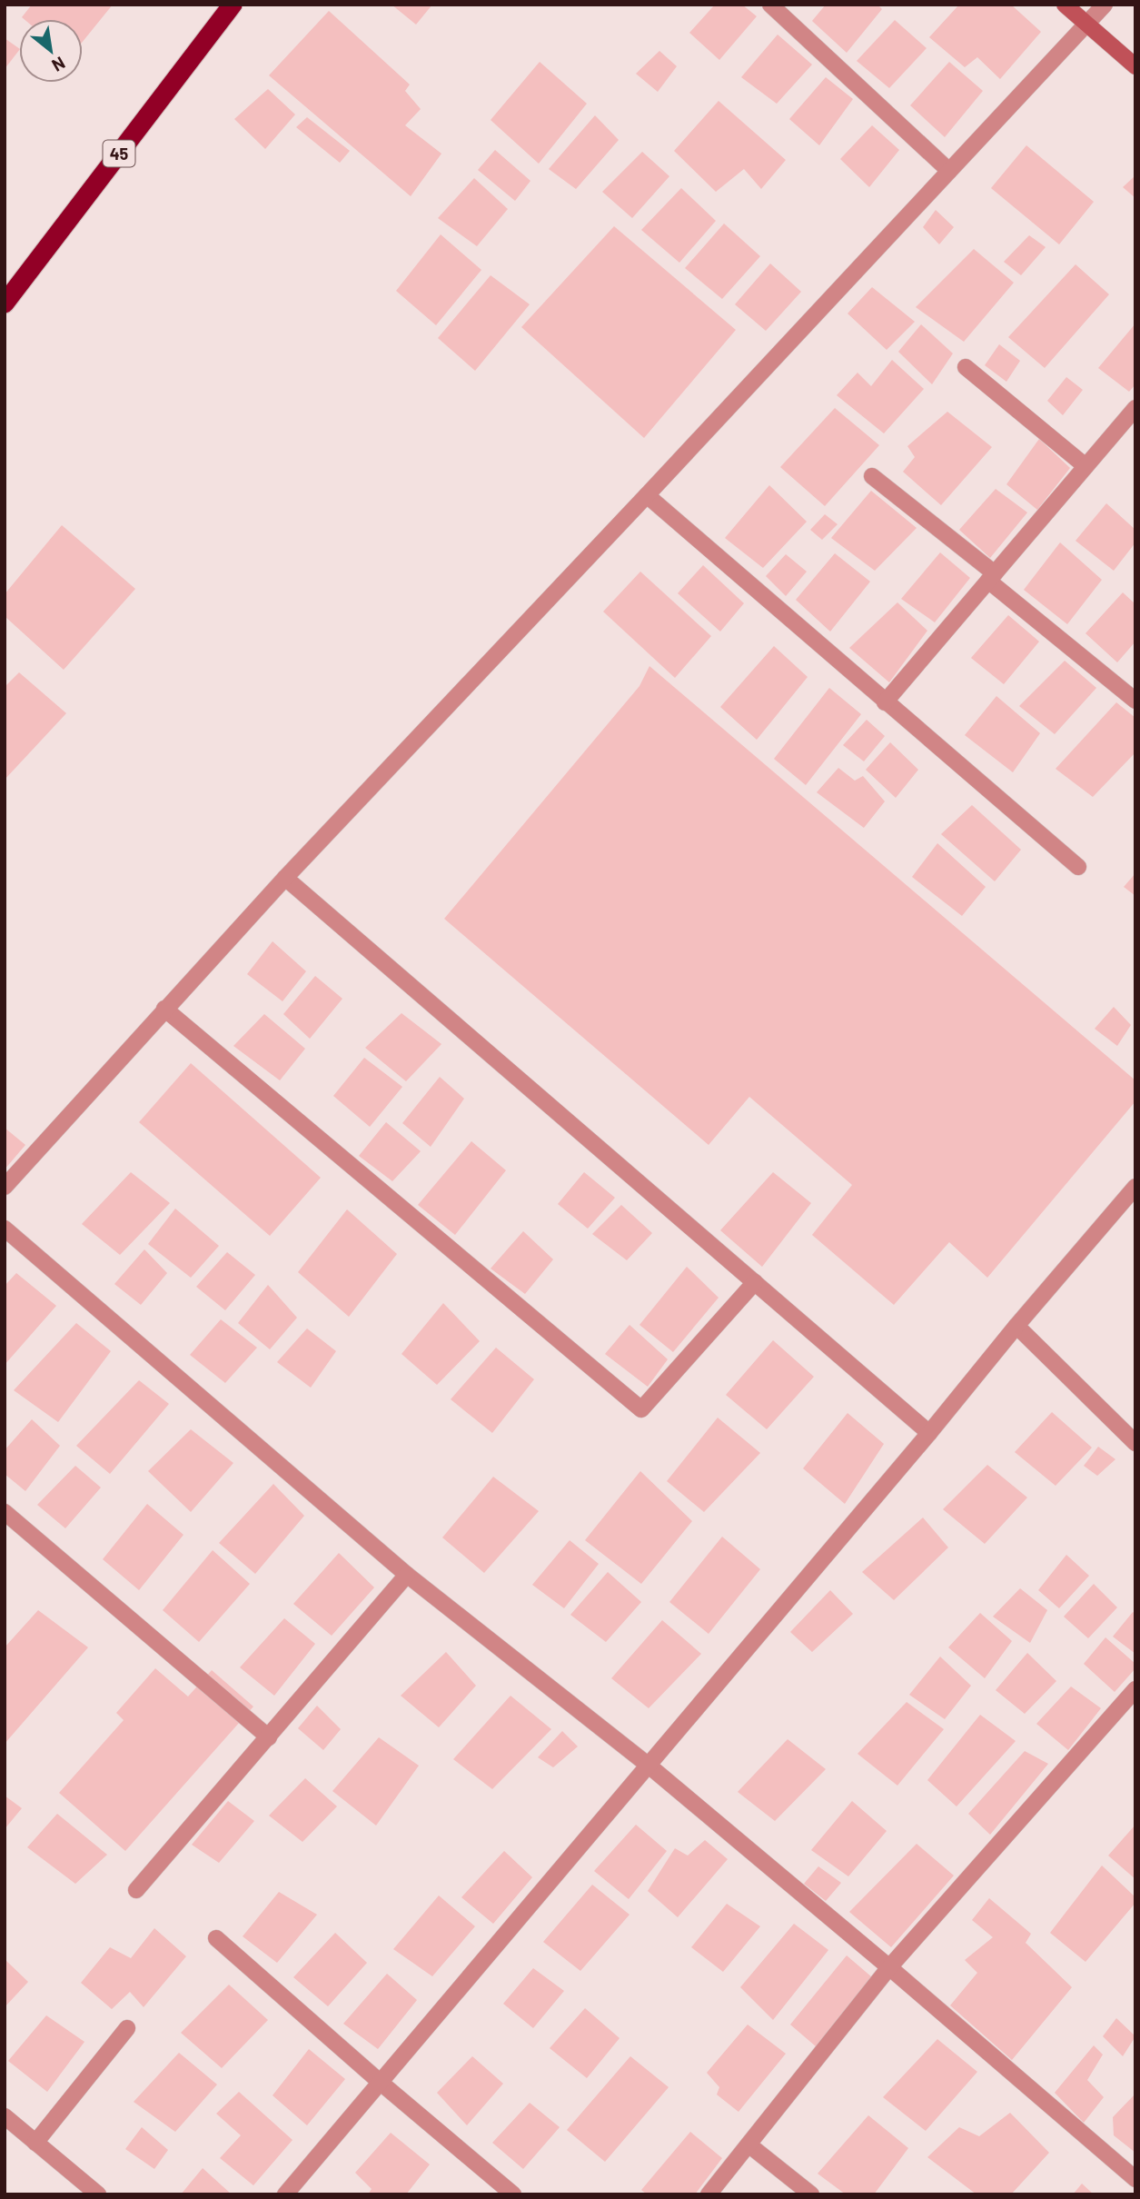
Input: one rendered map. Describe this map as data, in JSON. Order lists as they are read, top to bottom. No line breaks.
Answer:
{"streets":{"highway":["45"]},"north":"bottom right"}
